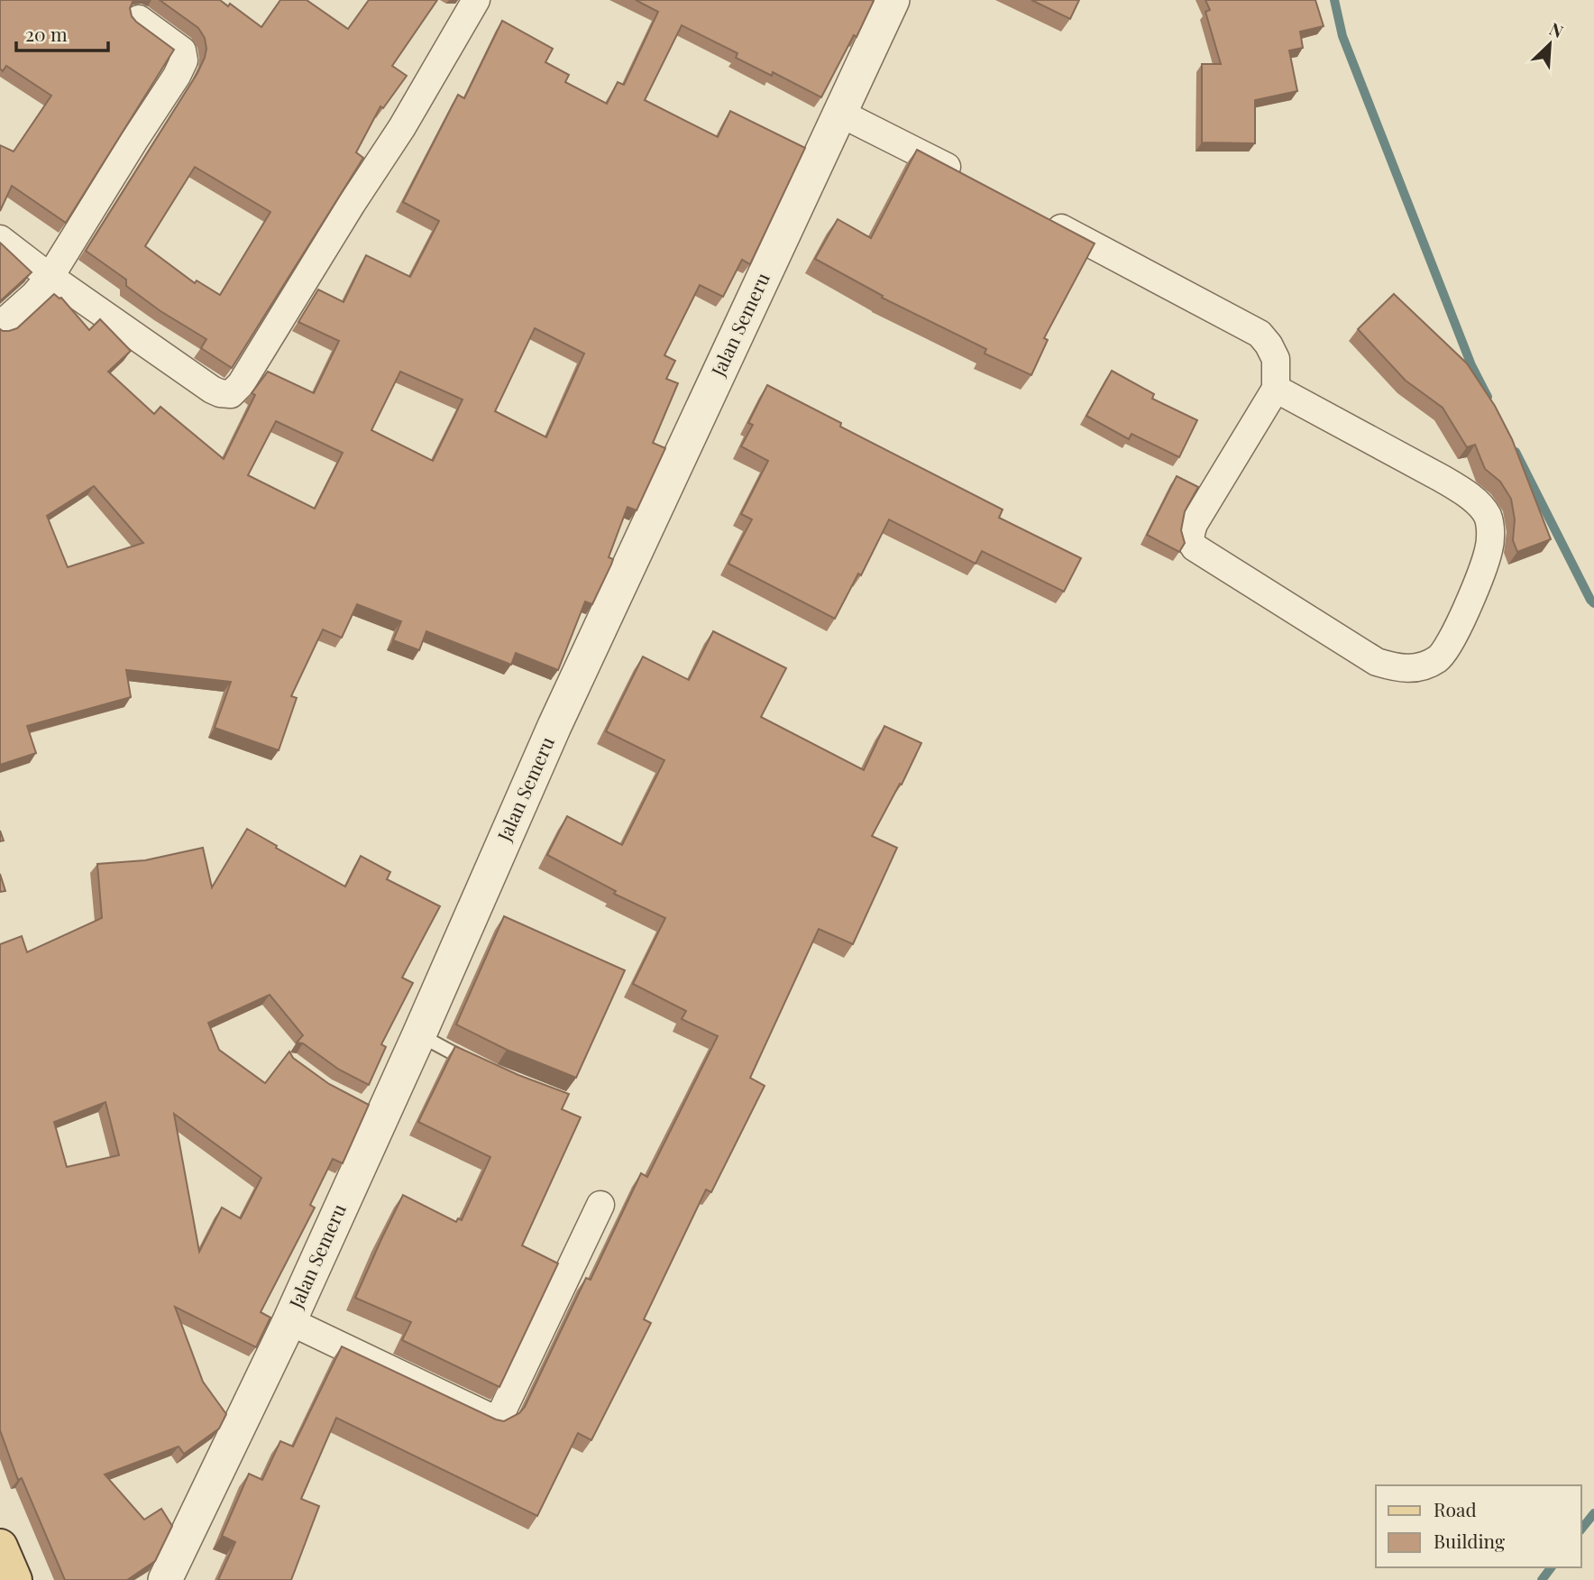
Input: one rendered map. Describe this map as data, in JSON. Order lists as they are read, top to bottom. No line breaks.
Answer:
{"streets":{"street":["Jalan Semeru"]},"legend":["Road","Building"],"scale_bar":"20 m","north":"top right"}
